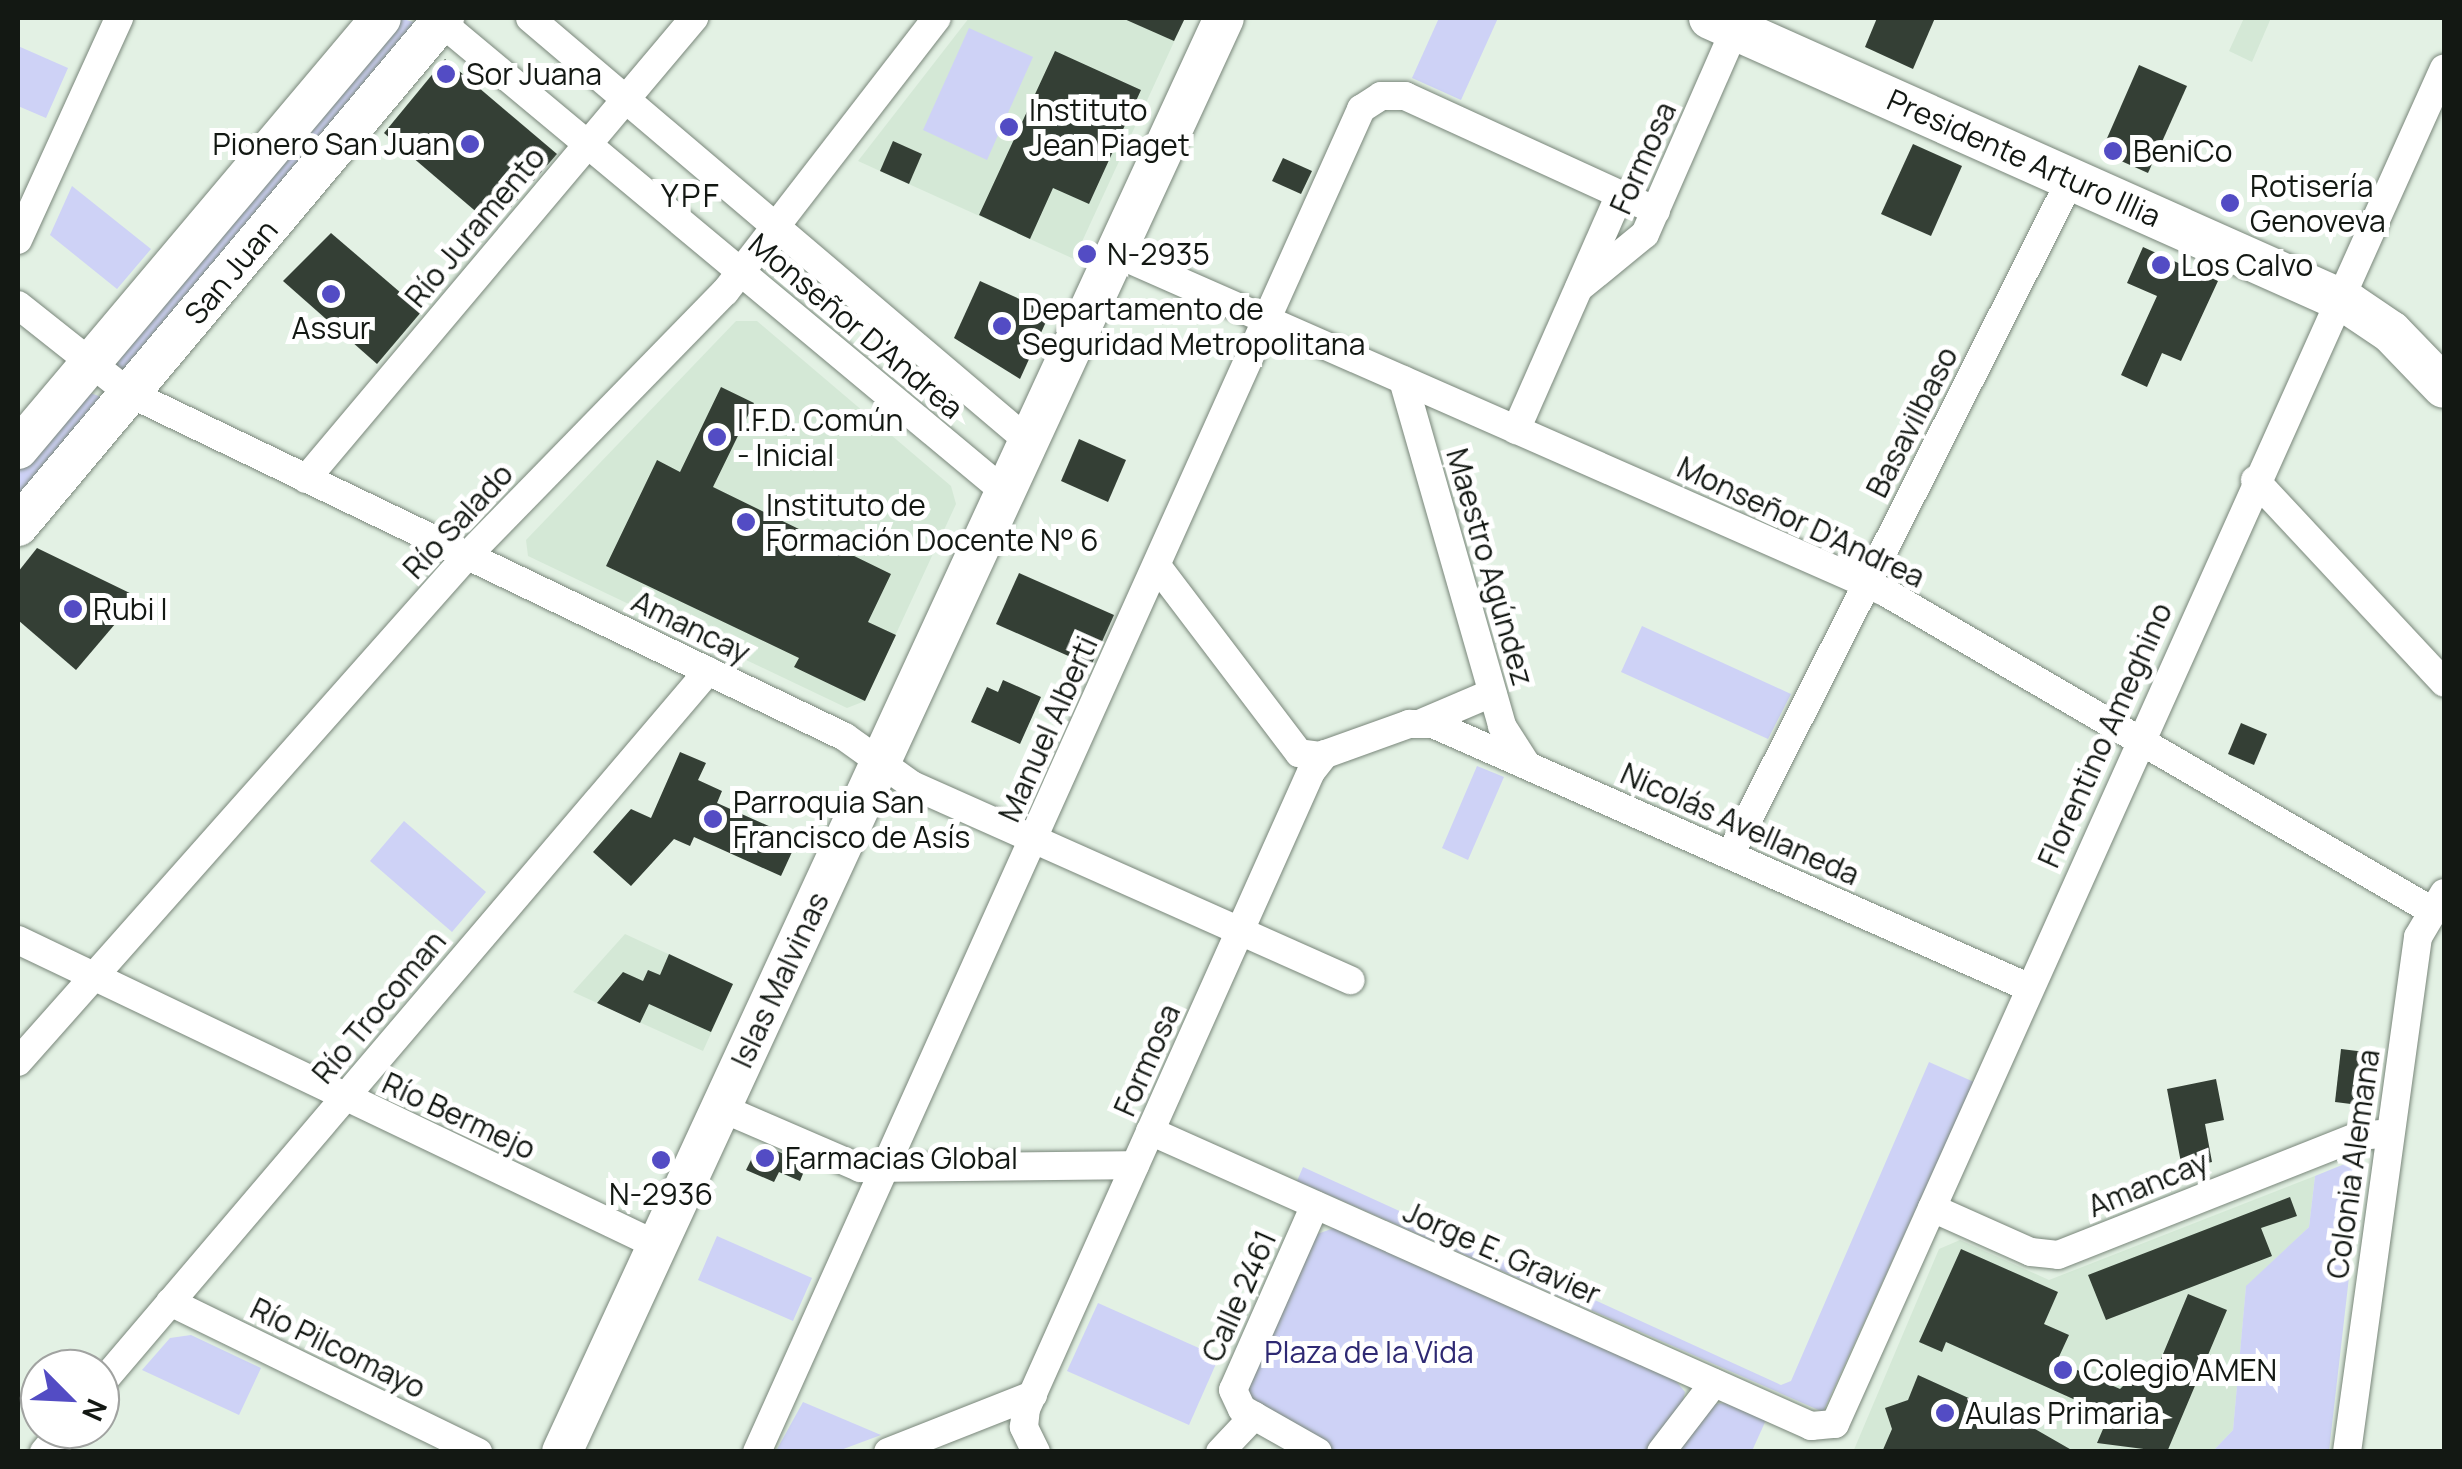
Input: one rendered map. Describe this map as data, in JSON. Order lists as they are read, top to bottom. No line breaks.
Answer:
{"streets":{"main road":["Presidente Arturo Illia","San Juan","Islas Malvinas"],"street":["Formosa","Río Juramento","Monseñor D'Andrea","Basavilbaso","Río Salado","Maestro Agúndez","Amancay","Manuel Alberti","Florentino Ameghino","Nicolás Avellaneda","Río Trocoman","Río Bermejo","Colonia Alemana","Jorge E. Gravier","Calle 2461","Río Pilcomayo"]},"crossings":[["Formosa","Presidente Arturo Illia"],["Formosa","Monseñor D'Andrea"],["Formosa","Amancay"],["Formosa","Manuel Alberti"],["Formosa","Jorge E. Gravier"],["Presidente Arturo Illia","Basavilbaso"],["Presidente Arturo Illia","Florentino Ameghino"],["Río Juramento","Monseñor D'Andrea"],["Río Juramento","Amancay"],["San Juan","Monseñor D'Andrea"],["San Juan","Amancay"],["Monseñor D'Andrea","Basavilbaso"],["Monseñor D'Andrea","Río Salado"],["Monseñor D'Andrea","Maestro Agúndez"],["Monseñor D'Andrea","Manuel Alberti"],["Monseñor D'Andrea","Florentino Ameghino"],["Monseñor D'Andrea","Islas Malvinas"],["Monseñor D'Andrea","Colonia Alemana"],["Basavilbaso","Nicolás Avellaneda"],["Río Salado","Amancay"],["Río Salado","Río Bermejo"],["Maestro Agúndez","Nicolás Avellaneda"],["Amancay","Manuel Alberti"],["Amancay","Florentino Ameghino"],["Amancay","Islas Malvinas"],["Amancay","Río Trocoman"],["Amancay","Colonia Alemana"],["Florentino Ameghino","Nicolás Avellaneda"],["Florentino Ameghino","Jorge E. Gravier"],["Islas Malvinas","Río Bermejo"],["Río Trocoman","Río Bermejo"],["Río Trocoman","Río Pilcomayo"],["Jorge E. Gravier","Calle 2461"]],"districts":["YPF"],"parks":["Plaza de la Vida"],"places":["Sor Juana","Instituto Jean Piaget","Pionero San Juan","BeniCo","Rotisería Genoveva","N-2935","Los Calvo","Assur","Departamento de Seguridad Metropolitana","I.F.D. Común - Inicial","Instituto de Formación Docente N° 6","Rubi I","Parroquia San Francisco de Asís","Farmacias Global","N-2936","Colegio AMEN","Aulas Primaria"],"north":"bottom right"}
